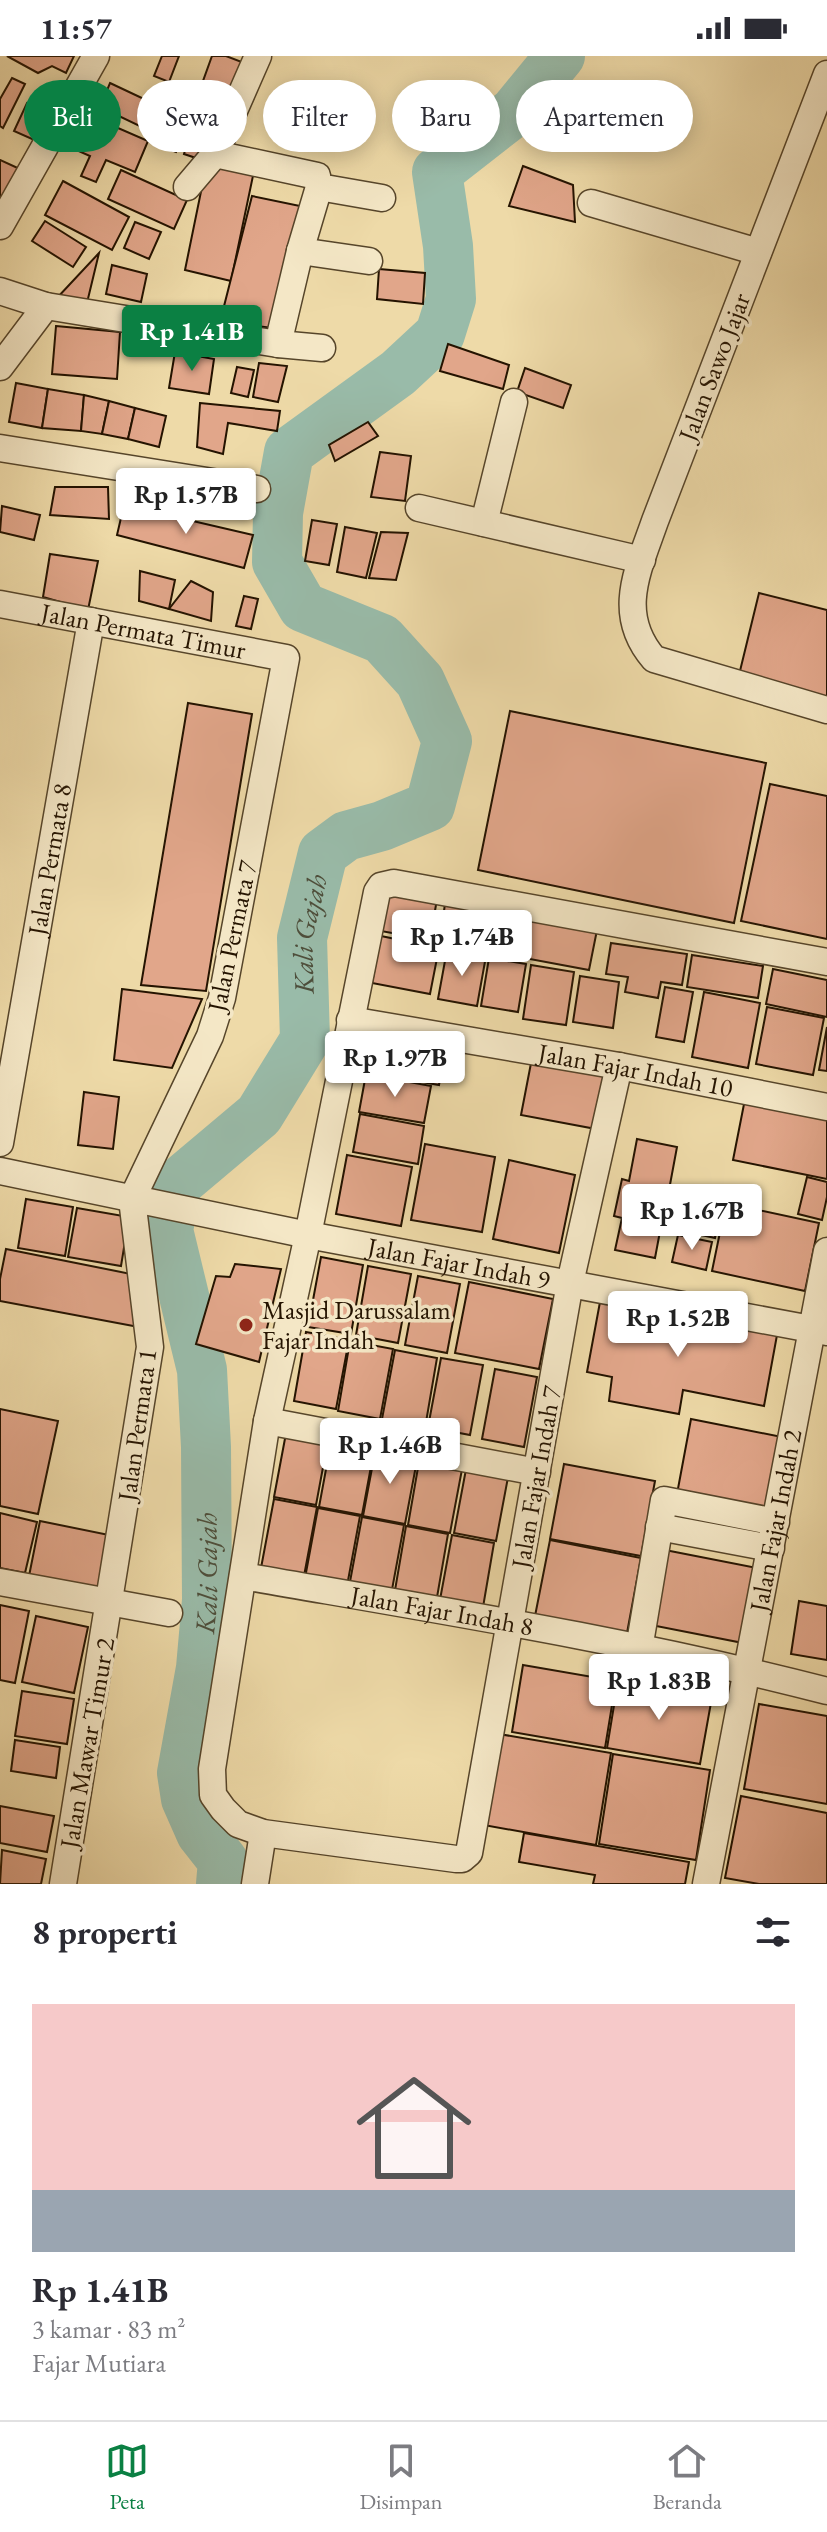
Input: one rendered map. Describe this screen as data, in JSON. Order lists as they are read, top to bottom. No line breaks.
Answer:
{"streets":{"street":["Jalan Sawo Jajar","Jalan Permata Timur","Jalan Permata 8","Jalan Permata 7","Jalan Fajar Indah 10","Jalan Fajar Indah 9","Jalan Permata 1","Jalan Fajar Indah 7","Jalan Fajar Indah 2","Jalan Fajar Indah 8","Jalan Mawar Timur 2"]},"crossings":[["Jalan Permata Timur","Jalan Permata 8"],["Jalan Permata Timur","Jalan Permata 7"],["Jalan Permata 7","Jalan Fajar Indah 9"],["Jalan Permata 7","Jalan Permata 1"],["Jalan Fajar Indah 10","Jalan Fajar Indah 7"],["Jalan Fajar Indah 9","Jalan Permata 1"],["Jalan Fajar Indah 9","Jalan Fajar Indah 7"],["Jalan Fajar Indah 9","Jalan Fajar Indah 2"],["Jalan Permata 1","Jalan Mawar Timur 2"],["Jalan Fajar Indah 7","Jalan Fajar Indah 8"],["Jalan Fajar Indah 2","Jalan Fajar Indah 8"]],"water":["Kali Gajah"],"places":["Masjid Darussalam Fajar Indah"],"page":{"status":"11:57","chip":["Beli","Sewa","Filter","Baru","Apartemen"],"price":["Rp 1.41B","Rp 1.57B","Rp 1.74B","Rp 1.97B","Rp 1.67B","Rp 1.52B","Rp 1.46B","Rp 1.83B"],"heading":"8 properti","list":[{"name":"Rp 1.41B","note":"3 kamar · 83 m² · Fajar Mutiara"}],"tabs":["Peta","Disimpan","Beranda"]}}
